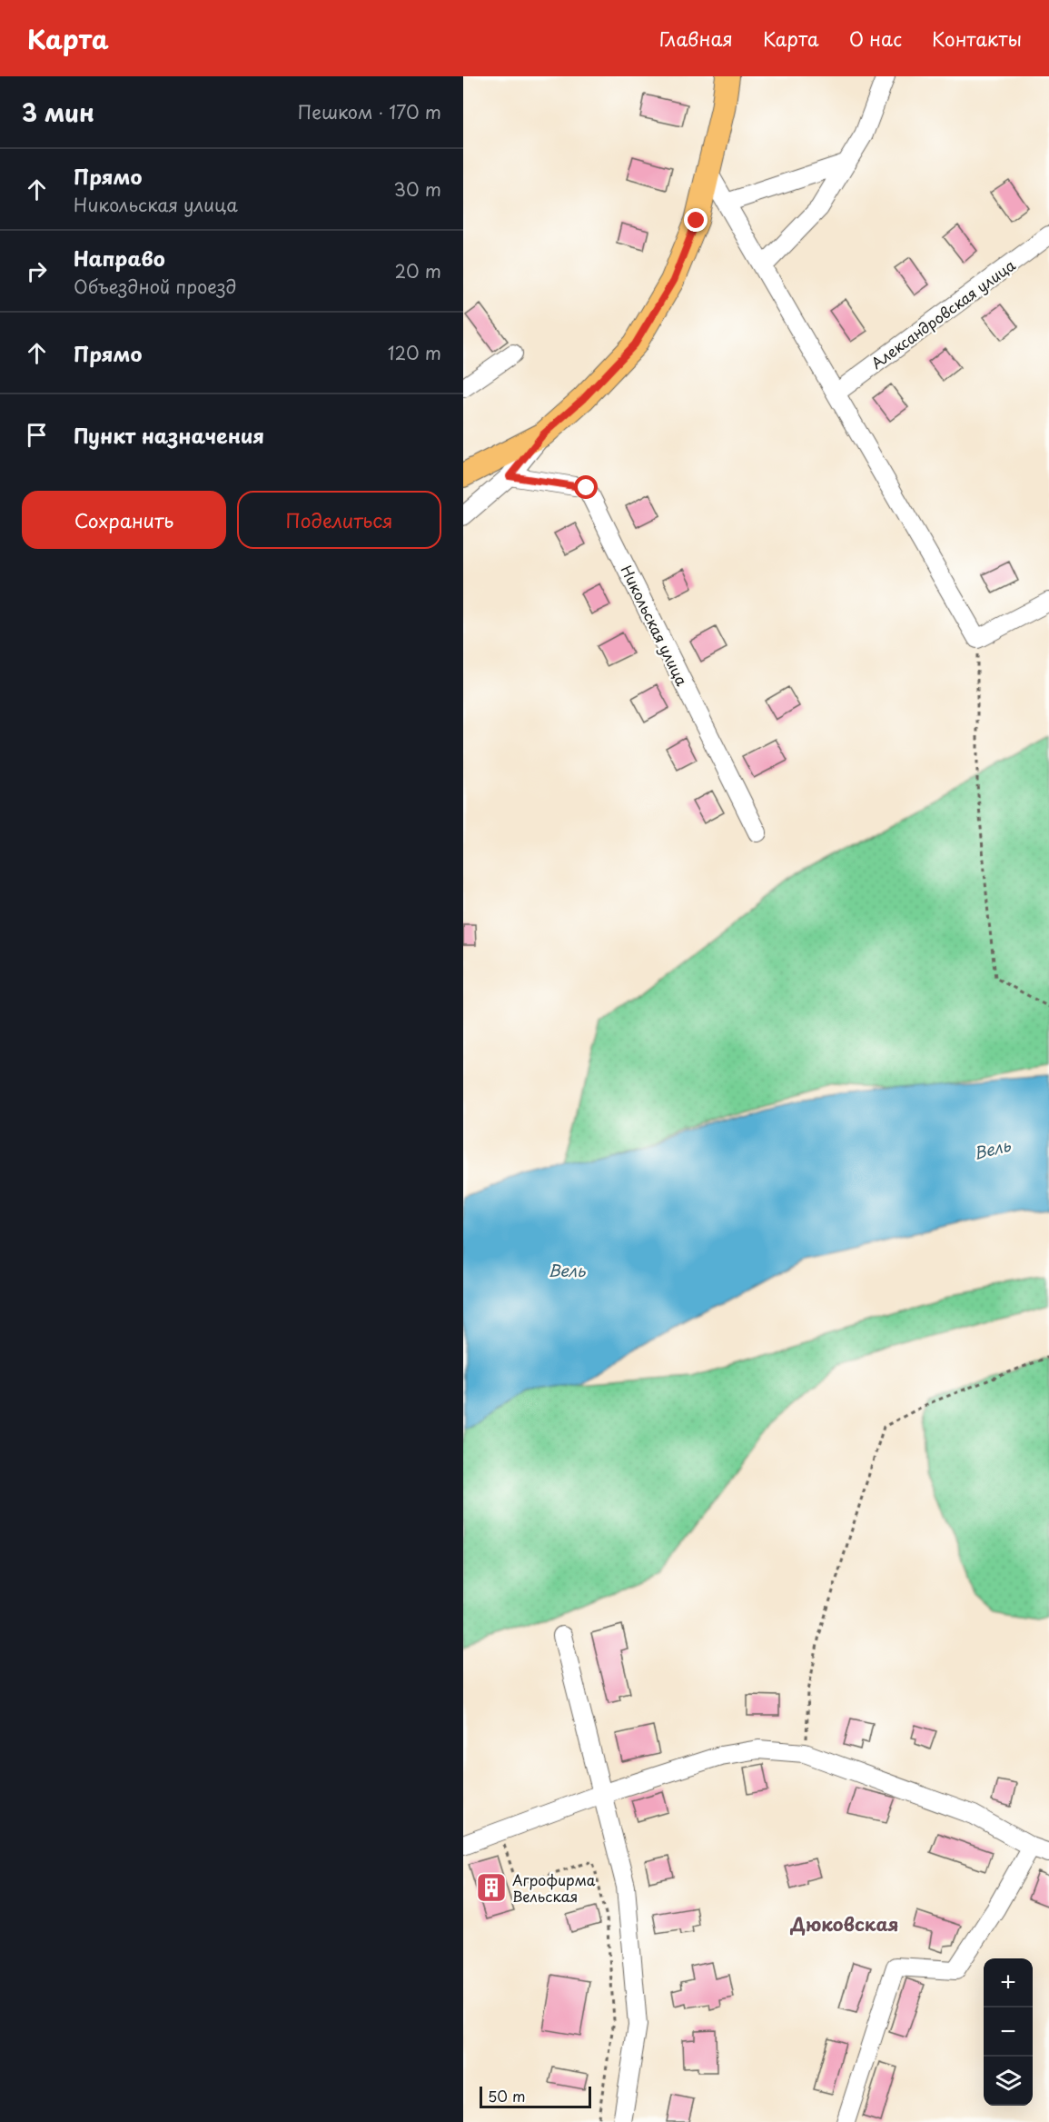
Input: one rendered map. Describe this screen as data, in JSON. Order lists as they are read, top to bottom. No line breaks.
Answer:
{"streets":{"street":["Александровская улица","Никольская улица"]},"districts":["Дюковская"],"water":["Вель"],"places":{"building":["Агрофирма Вельская"]},"scale_bar":"50 m","page":{"header":"Карта","nav":["Главная","Карта","О нас","Контакты"],"heading":["3 мин","Пешком · 170 m"],"list":[["Прямо","Никольская улица","30 m"],["Направо","Объездной проезд","20 m"],["Прямо","120 m"],"Пункт назначения"],"buttons":["Сохранить","Поделиться"],"map_buttons":["+","−"],"scale":"50 m"}}
